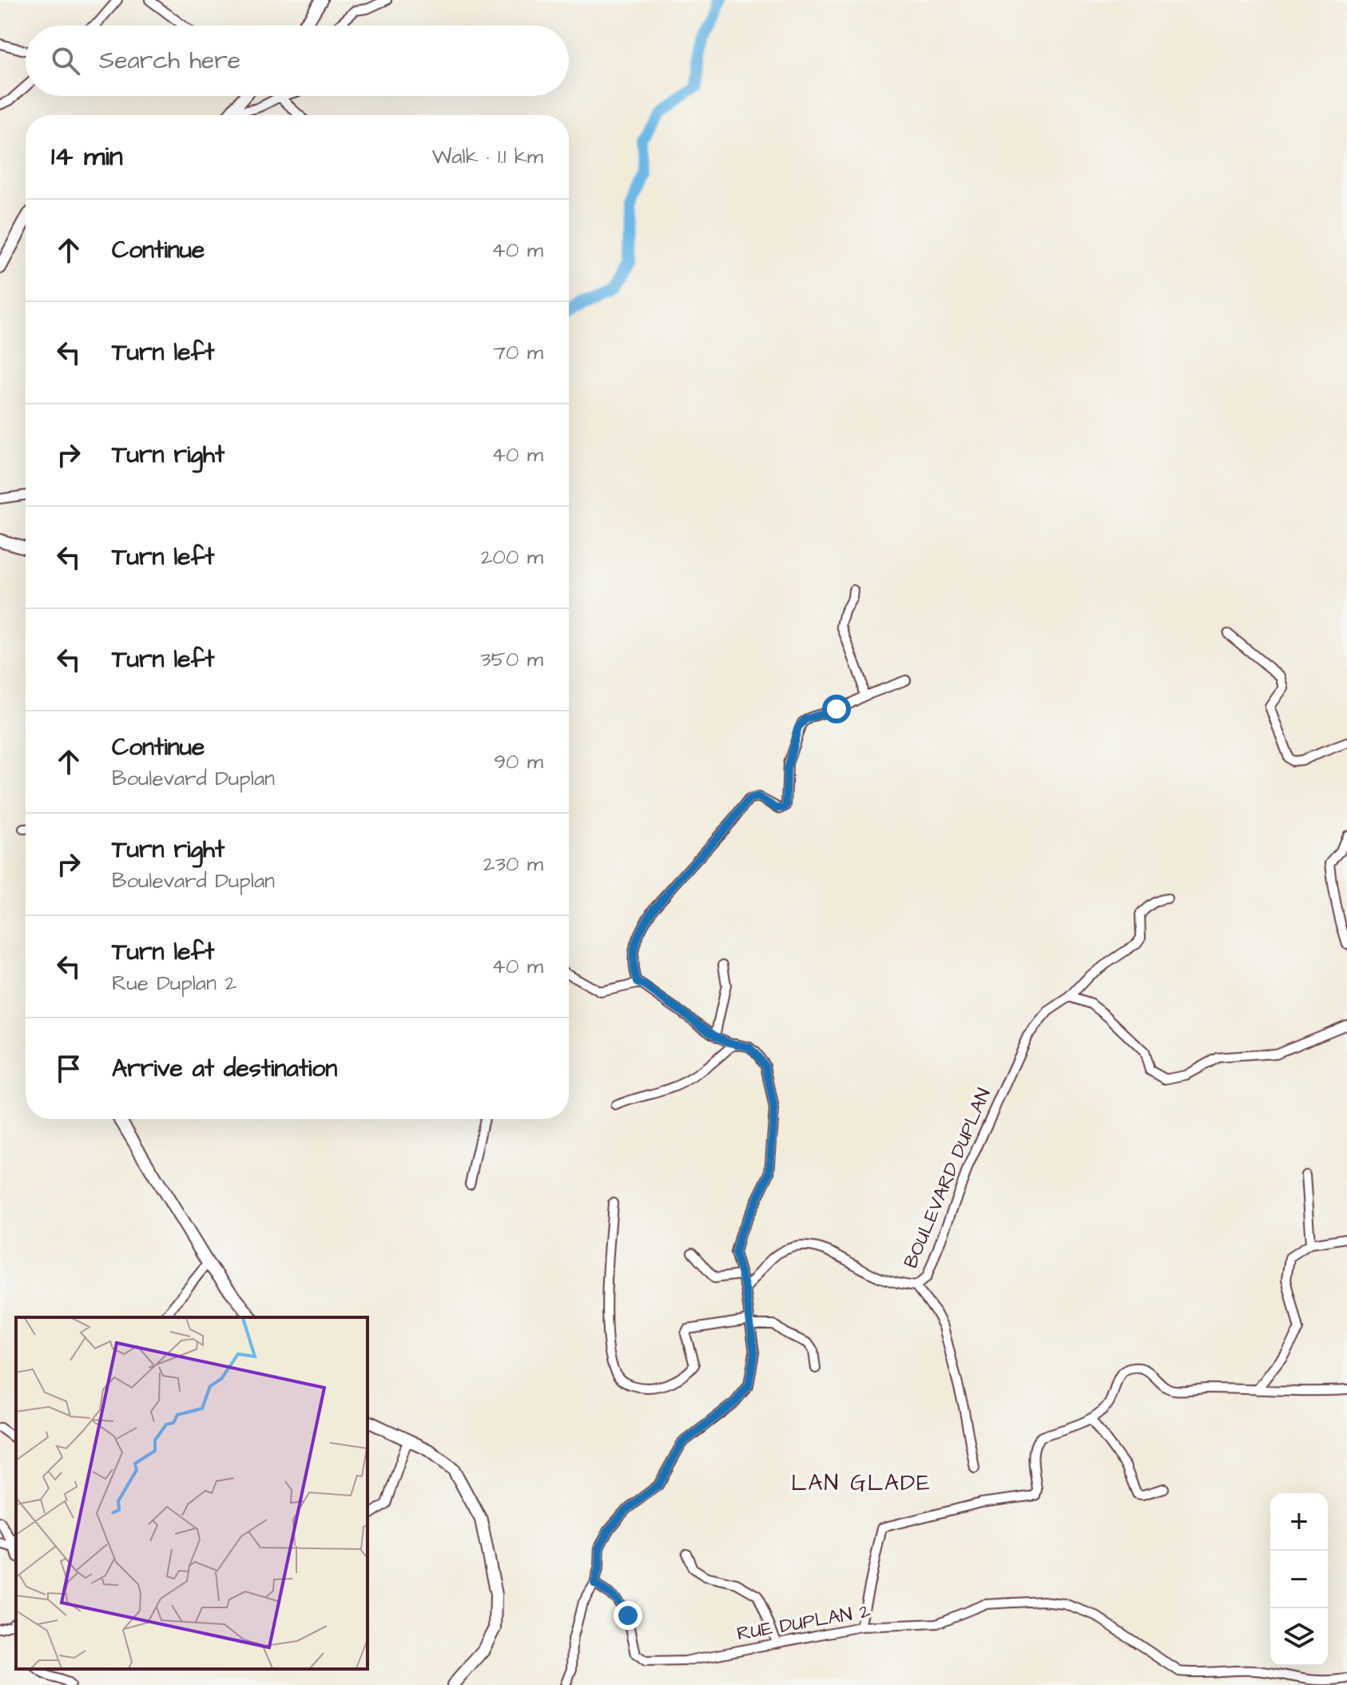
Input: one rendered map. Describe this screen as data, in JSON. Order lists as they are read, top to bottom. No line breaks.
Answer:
{"streets":{"street":["BOULEVARD DUPLAN","RUE DUPLAN 2"]},"districts":["LAN GLADE"],"page":{"search":"Search here","heading":["14 min","Walk · 1.1 km"],"list":[["Continue","40 m"],["Turn left","70 m"],["Turn right","40 m"],["Turn left","200 m"],["Turn left","350 m"],["Continue","Boulevard Duplan","90 m"],["Turn right","Boulevard Duplan","230 m"],["Turn left","Rue Duplan 2","40 m"],"Arrive at destination"],"map_buttons":["+","−"]}}
